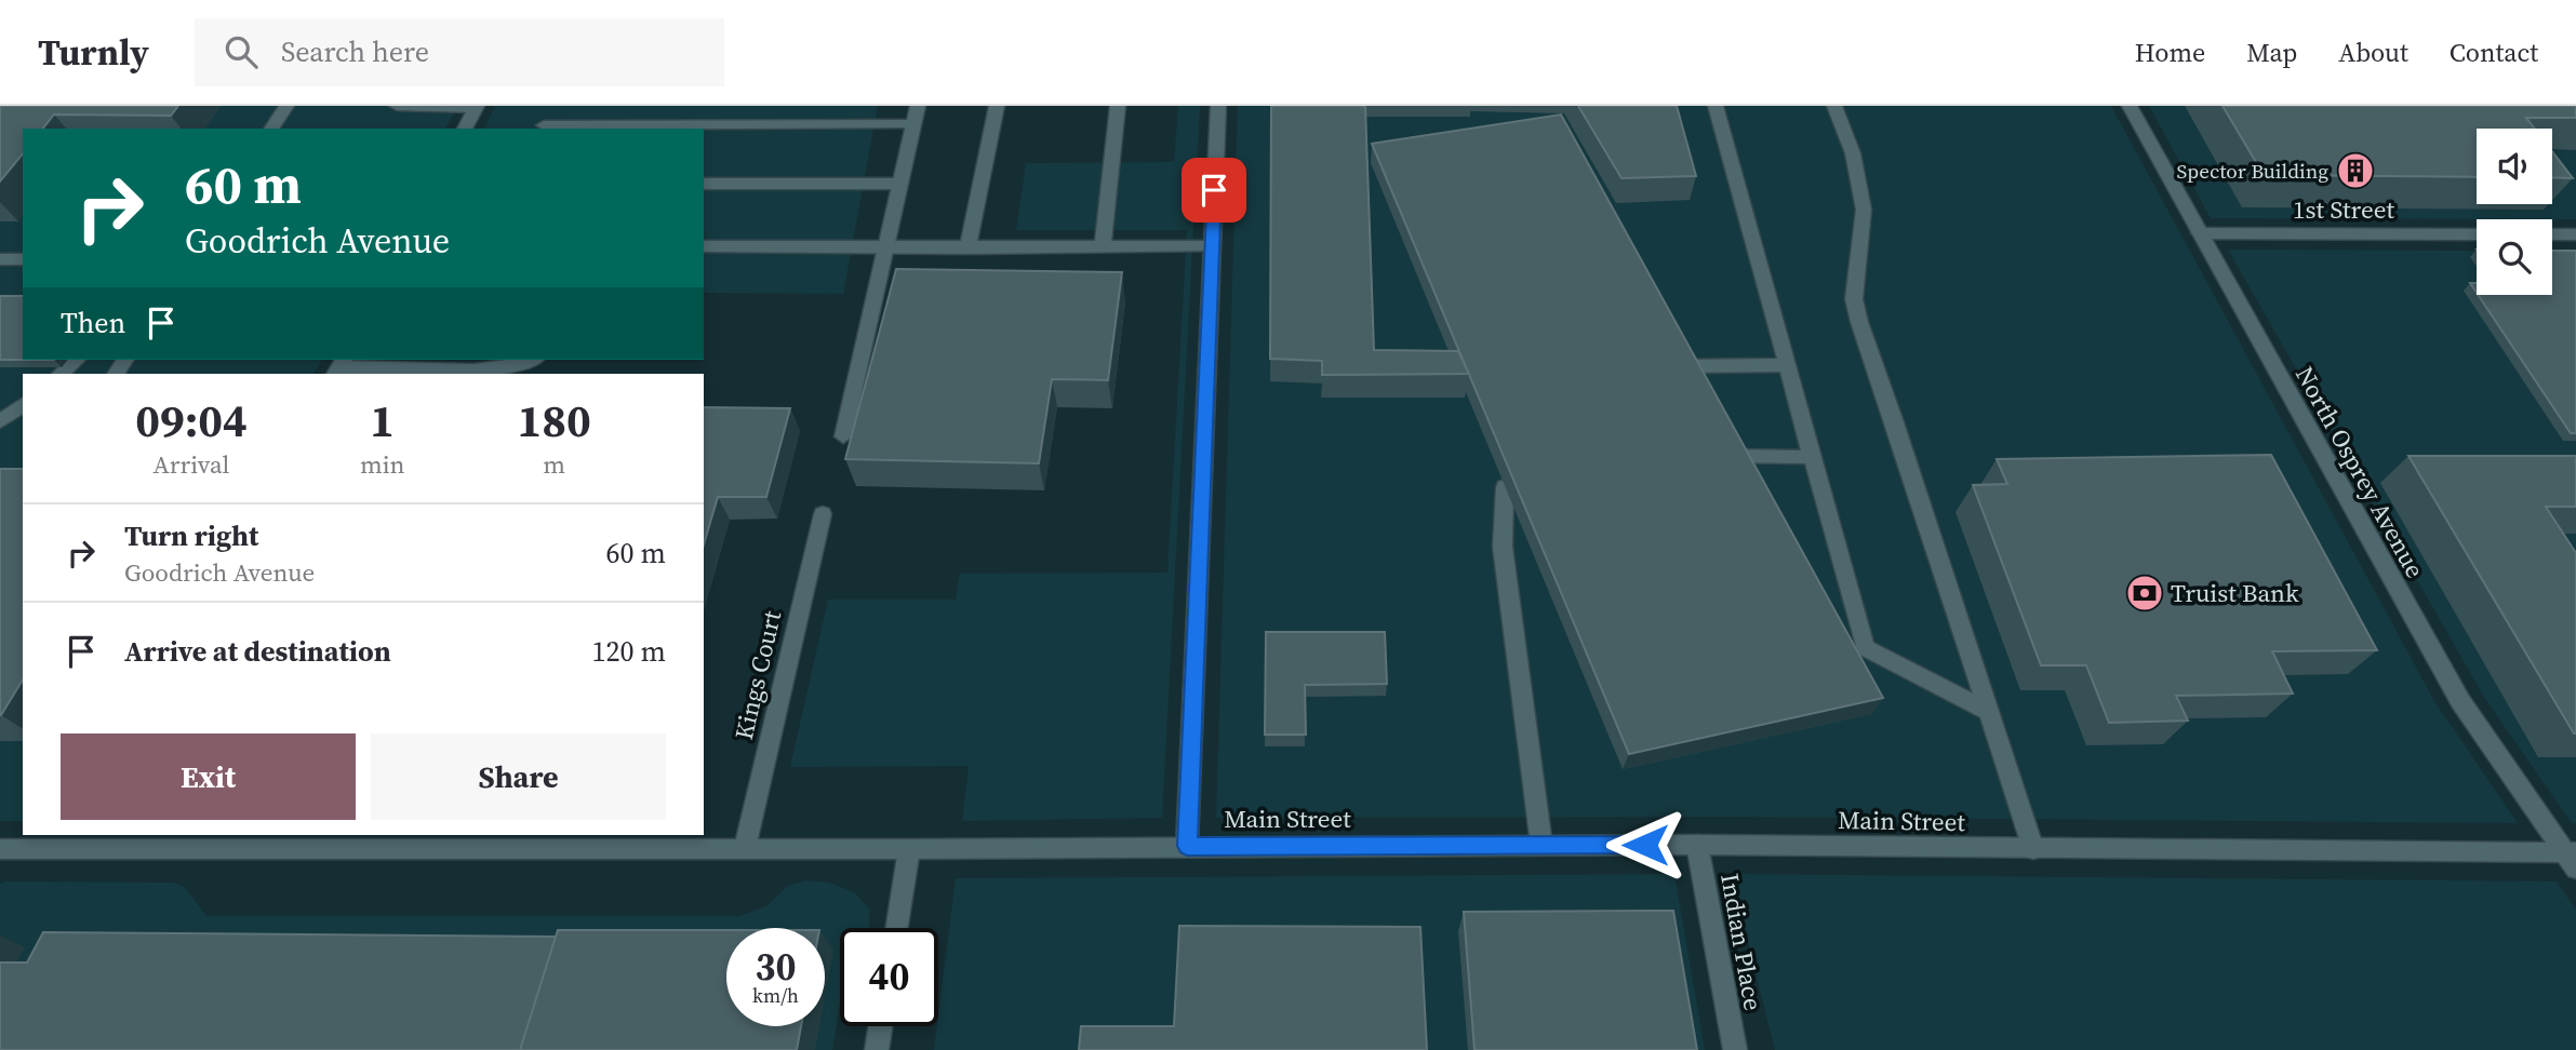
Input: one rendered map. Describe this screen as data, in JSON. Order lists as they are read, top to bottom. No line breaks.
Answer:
{"streets":{"street":["1st Street","North Osprey Avenue","Kings Court","Main Street","Indian Place"]},"crossings":[["1st Street","North Osprey Avenue"],["North Osprey Avenue","Main Street"],["Kings Court","Main Street"],["Main Street","Indian Place"]],"places":{"building":["Spector Building"],"bank":["Truist Bank"]},"page":{"header":"Turnly","search":"Search here","nav":["Home","Map","About","Contact"],"turn":["60 m","Goodrich Avenue"],"then":"Then","eta":["09:04","Arrival","1","min","180","m"],"list":[{"name":"Turn right","note":"Goodrich Avenue","value":"60 m"},{"name":"Arrive at destination","value":"120 m"}],"buttons":["Exit","Share"],"speed":"30 km/h","limit":"40"}}
